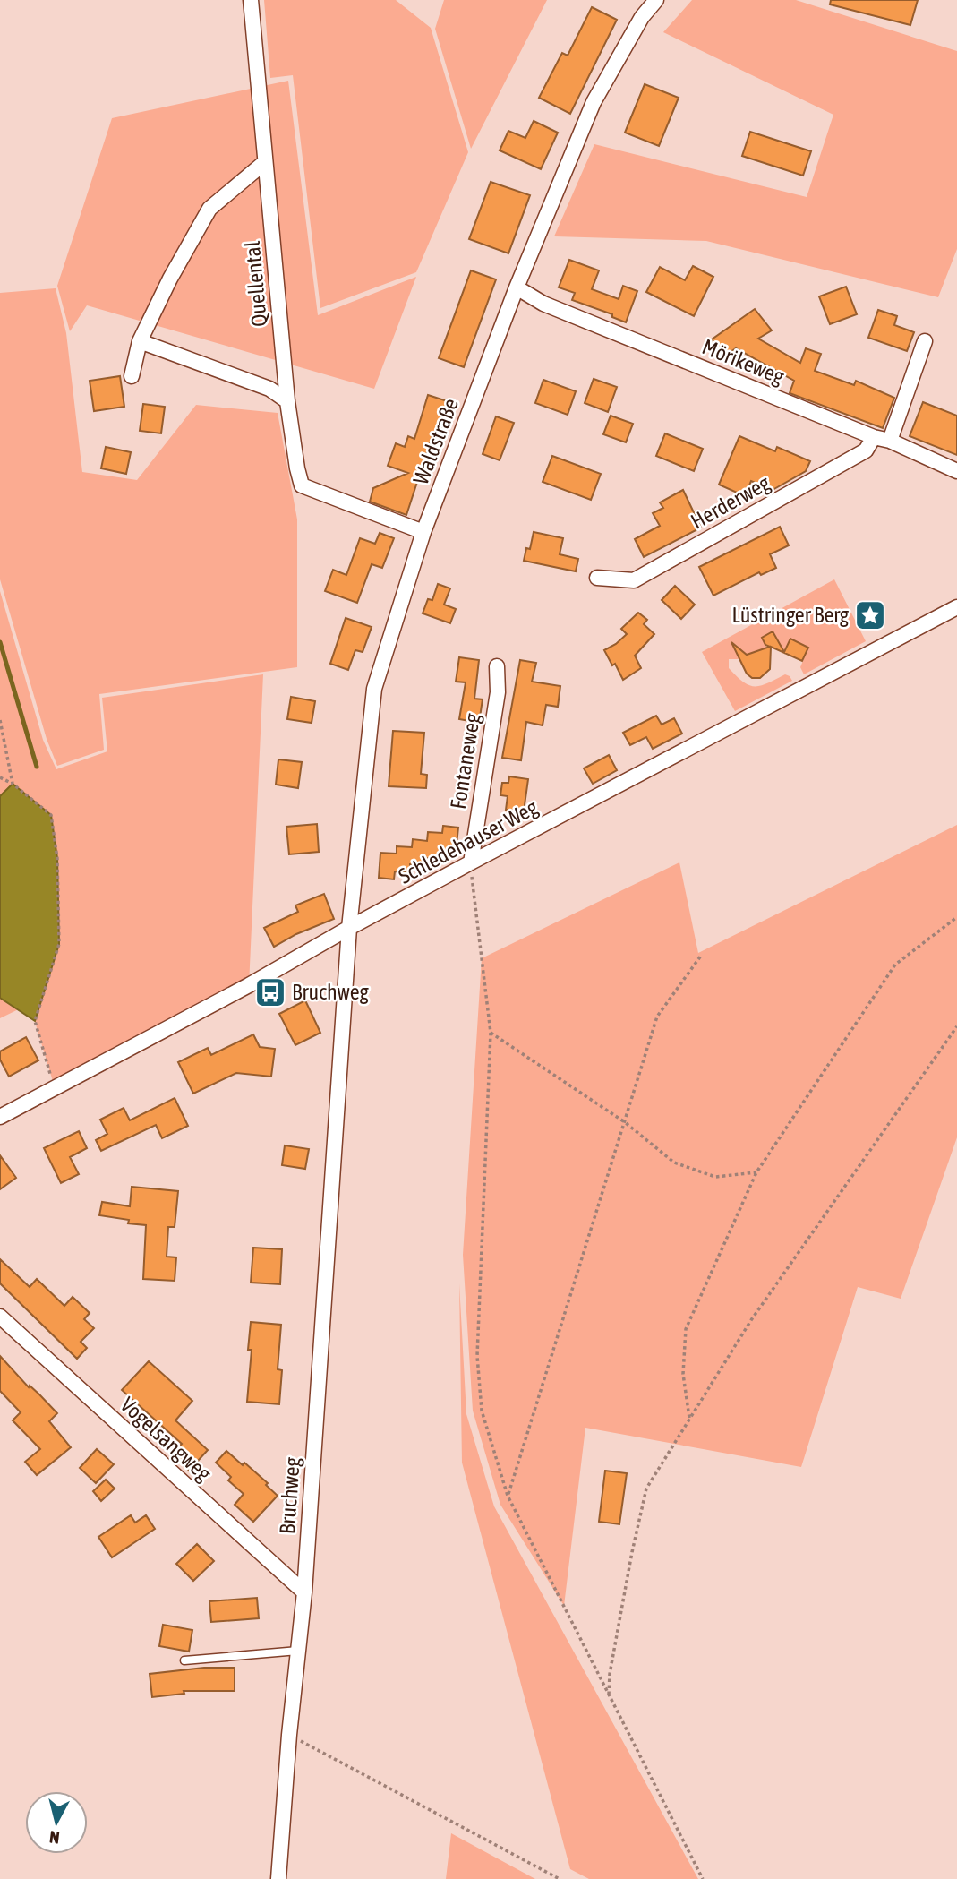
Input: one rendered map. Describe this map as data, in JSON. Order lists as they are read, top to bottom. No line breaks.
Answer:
{"streets":{"street":["Quellental","Mörikeweg","Waldstraße","Herderweg","Fontaneweg","Schledehauser Weg","Vogelsangweg","Bruchweg"]},"crossings":[["Quellental","Waldstraße"],["Mörikeweg","Waldstraße"],["Mörikeweg","Herderweg"],["Waldstraße","Schledehauser Weg"],["Waldstraße","Bruchweg"],["Fontaneweg","Schledehauser Weg"],["Schledehauser Weg","Bruchweg"],["Vogelsangweg","Bruchweg"]],"places":{"place":["Lüstringer Berg"],"bus stop":["Bruchweg"]},"north":"bottom"}
